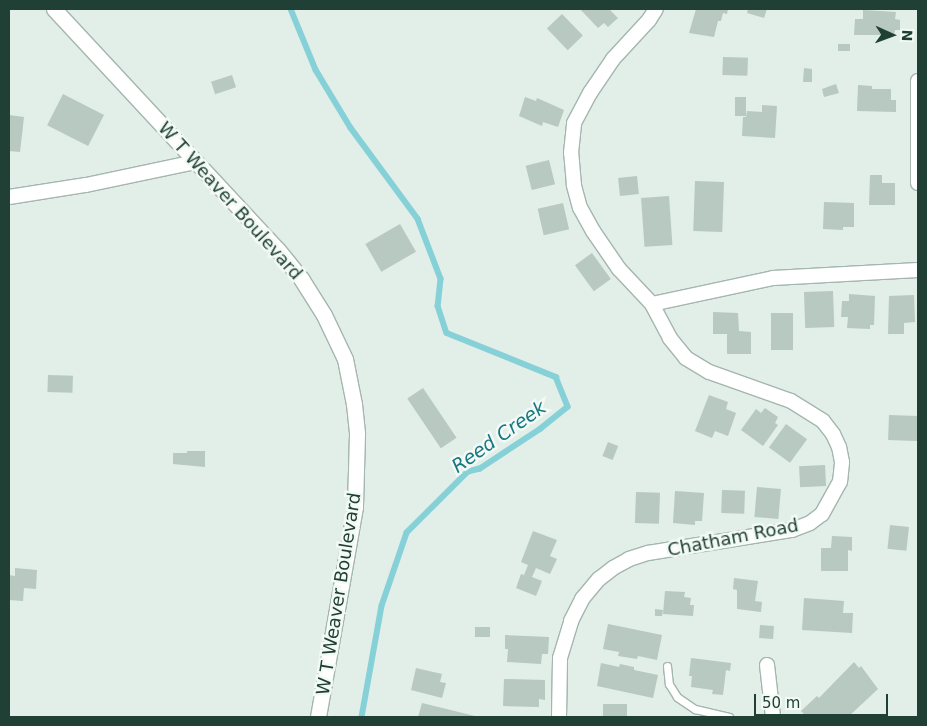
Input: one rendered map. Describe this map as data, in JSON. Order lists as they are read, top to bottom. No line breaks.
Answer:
{"streets":{"main road":["W T Weaver Boulevard"],"street":["Chatham Road"]},"water":["Reed Creek"],"scale_bar":"50 m","north":"right"}
